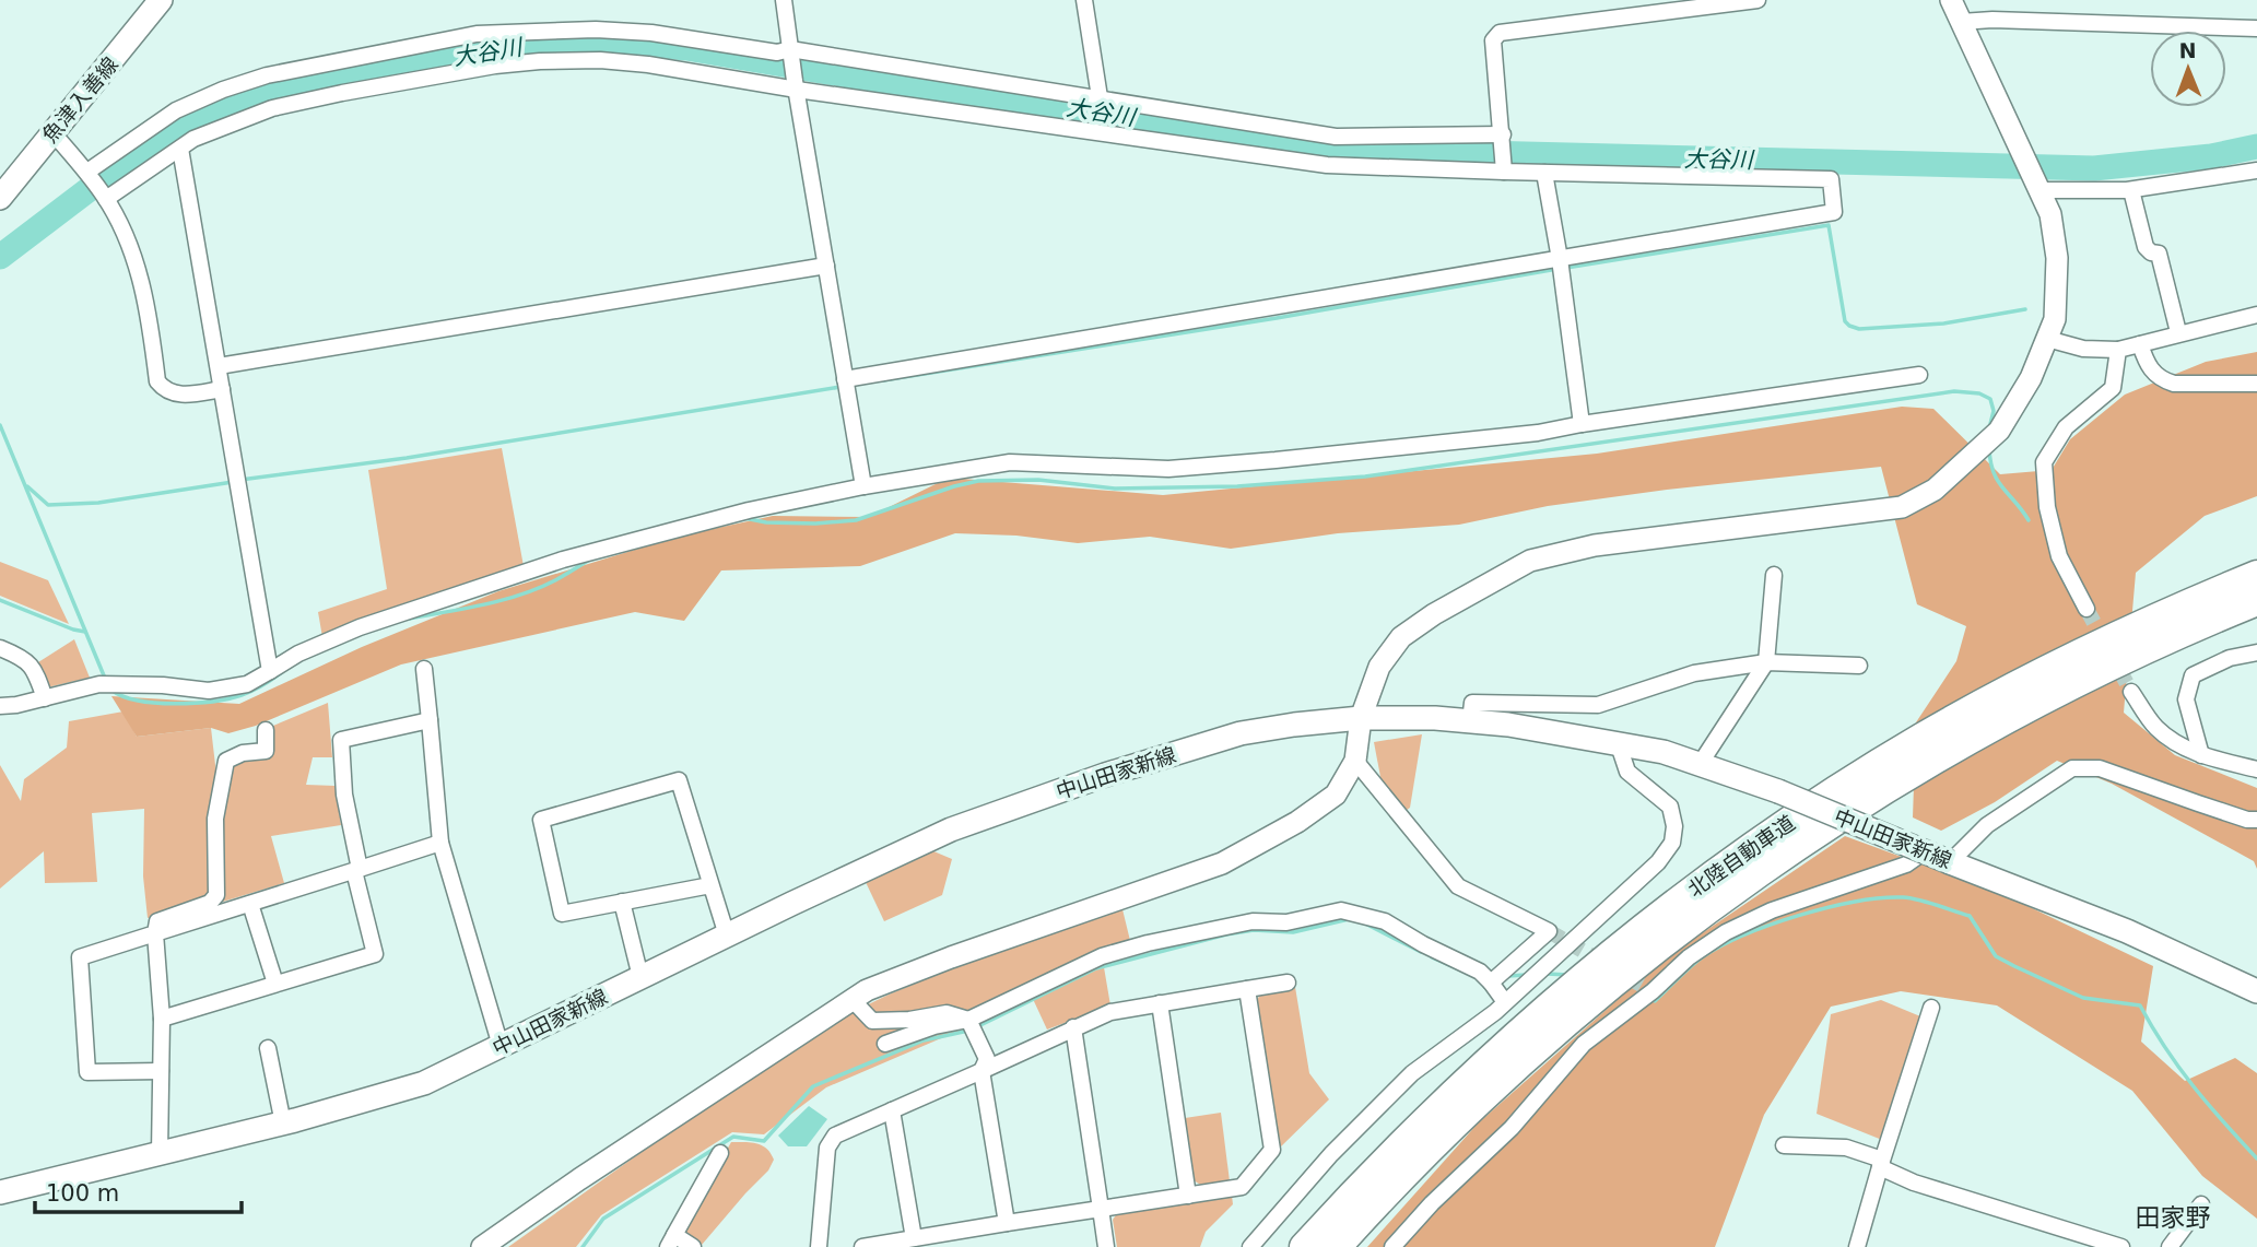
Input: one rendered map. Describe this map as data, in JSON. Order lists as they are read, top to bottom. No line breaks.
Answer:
{"streets":{"highway":["北陸自動車道"],"main road":["魚津入善線","中山田家新線"]},"districts":["田家野"],"water":["大谷川"],"scale_bar":"100 m","north":"top"}
